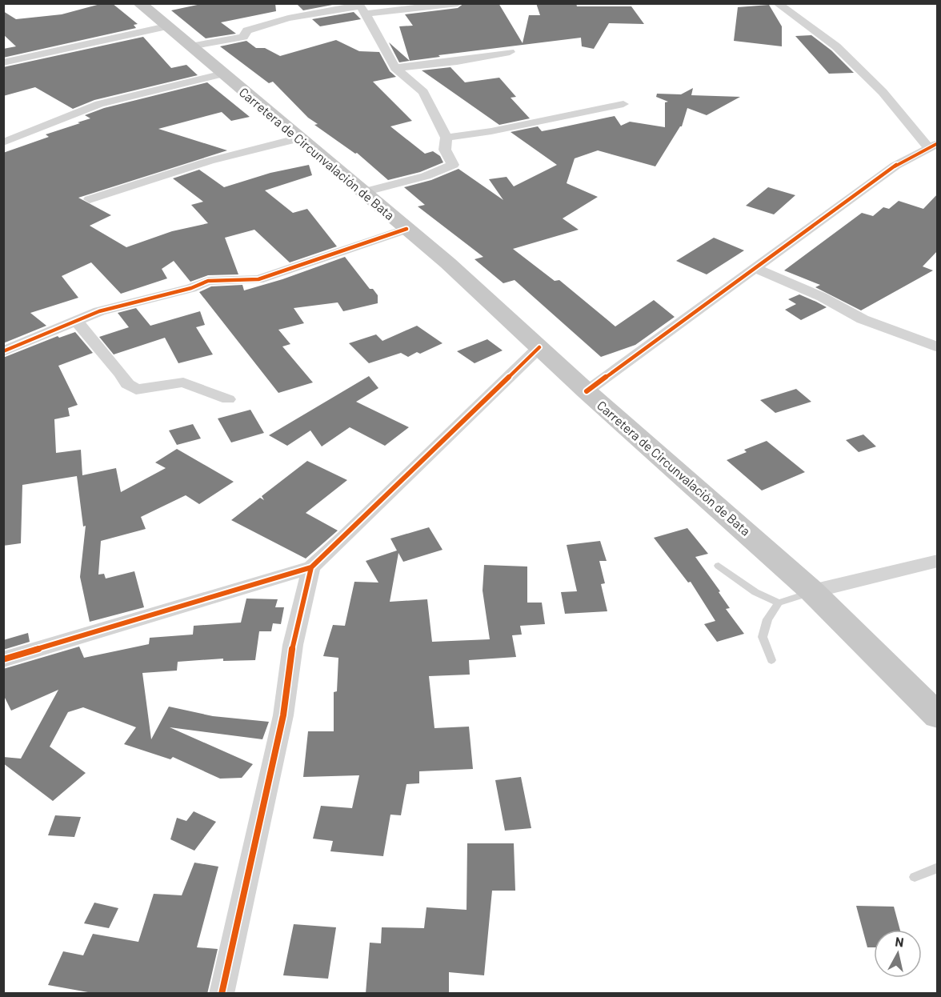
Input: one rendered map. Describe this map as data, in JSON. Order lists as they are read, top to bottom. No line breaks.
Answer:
{"streets":{"main road":["Carretera de Circunvalación de Bata"]},"north":"top"}
